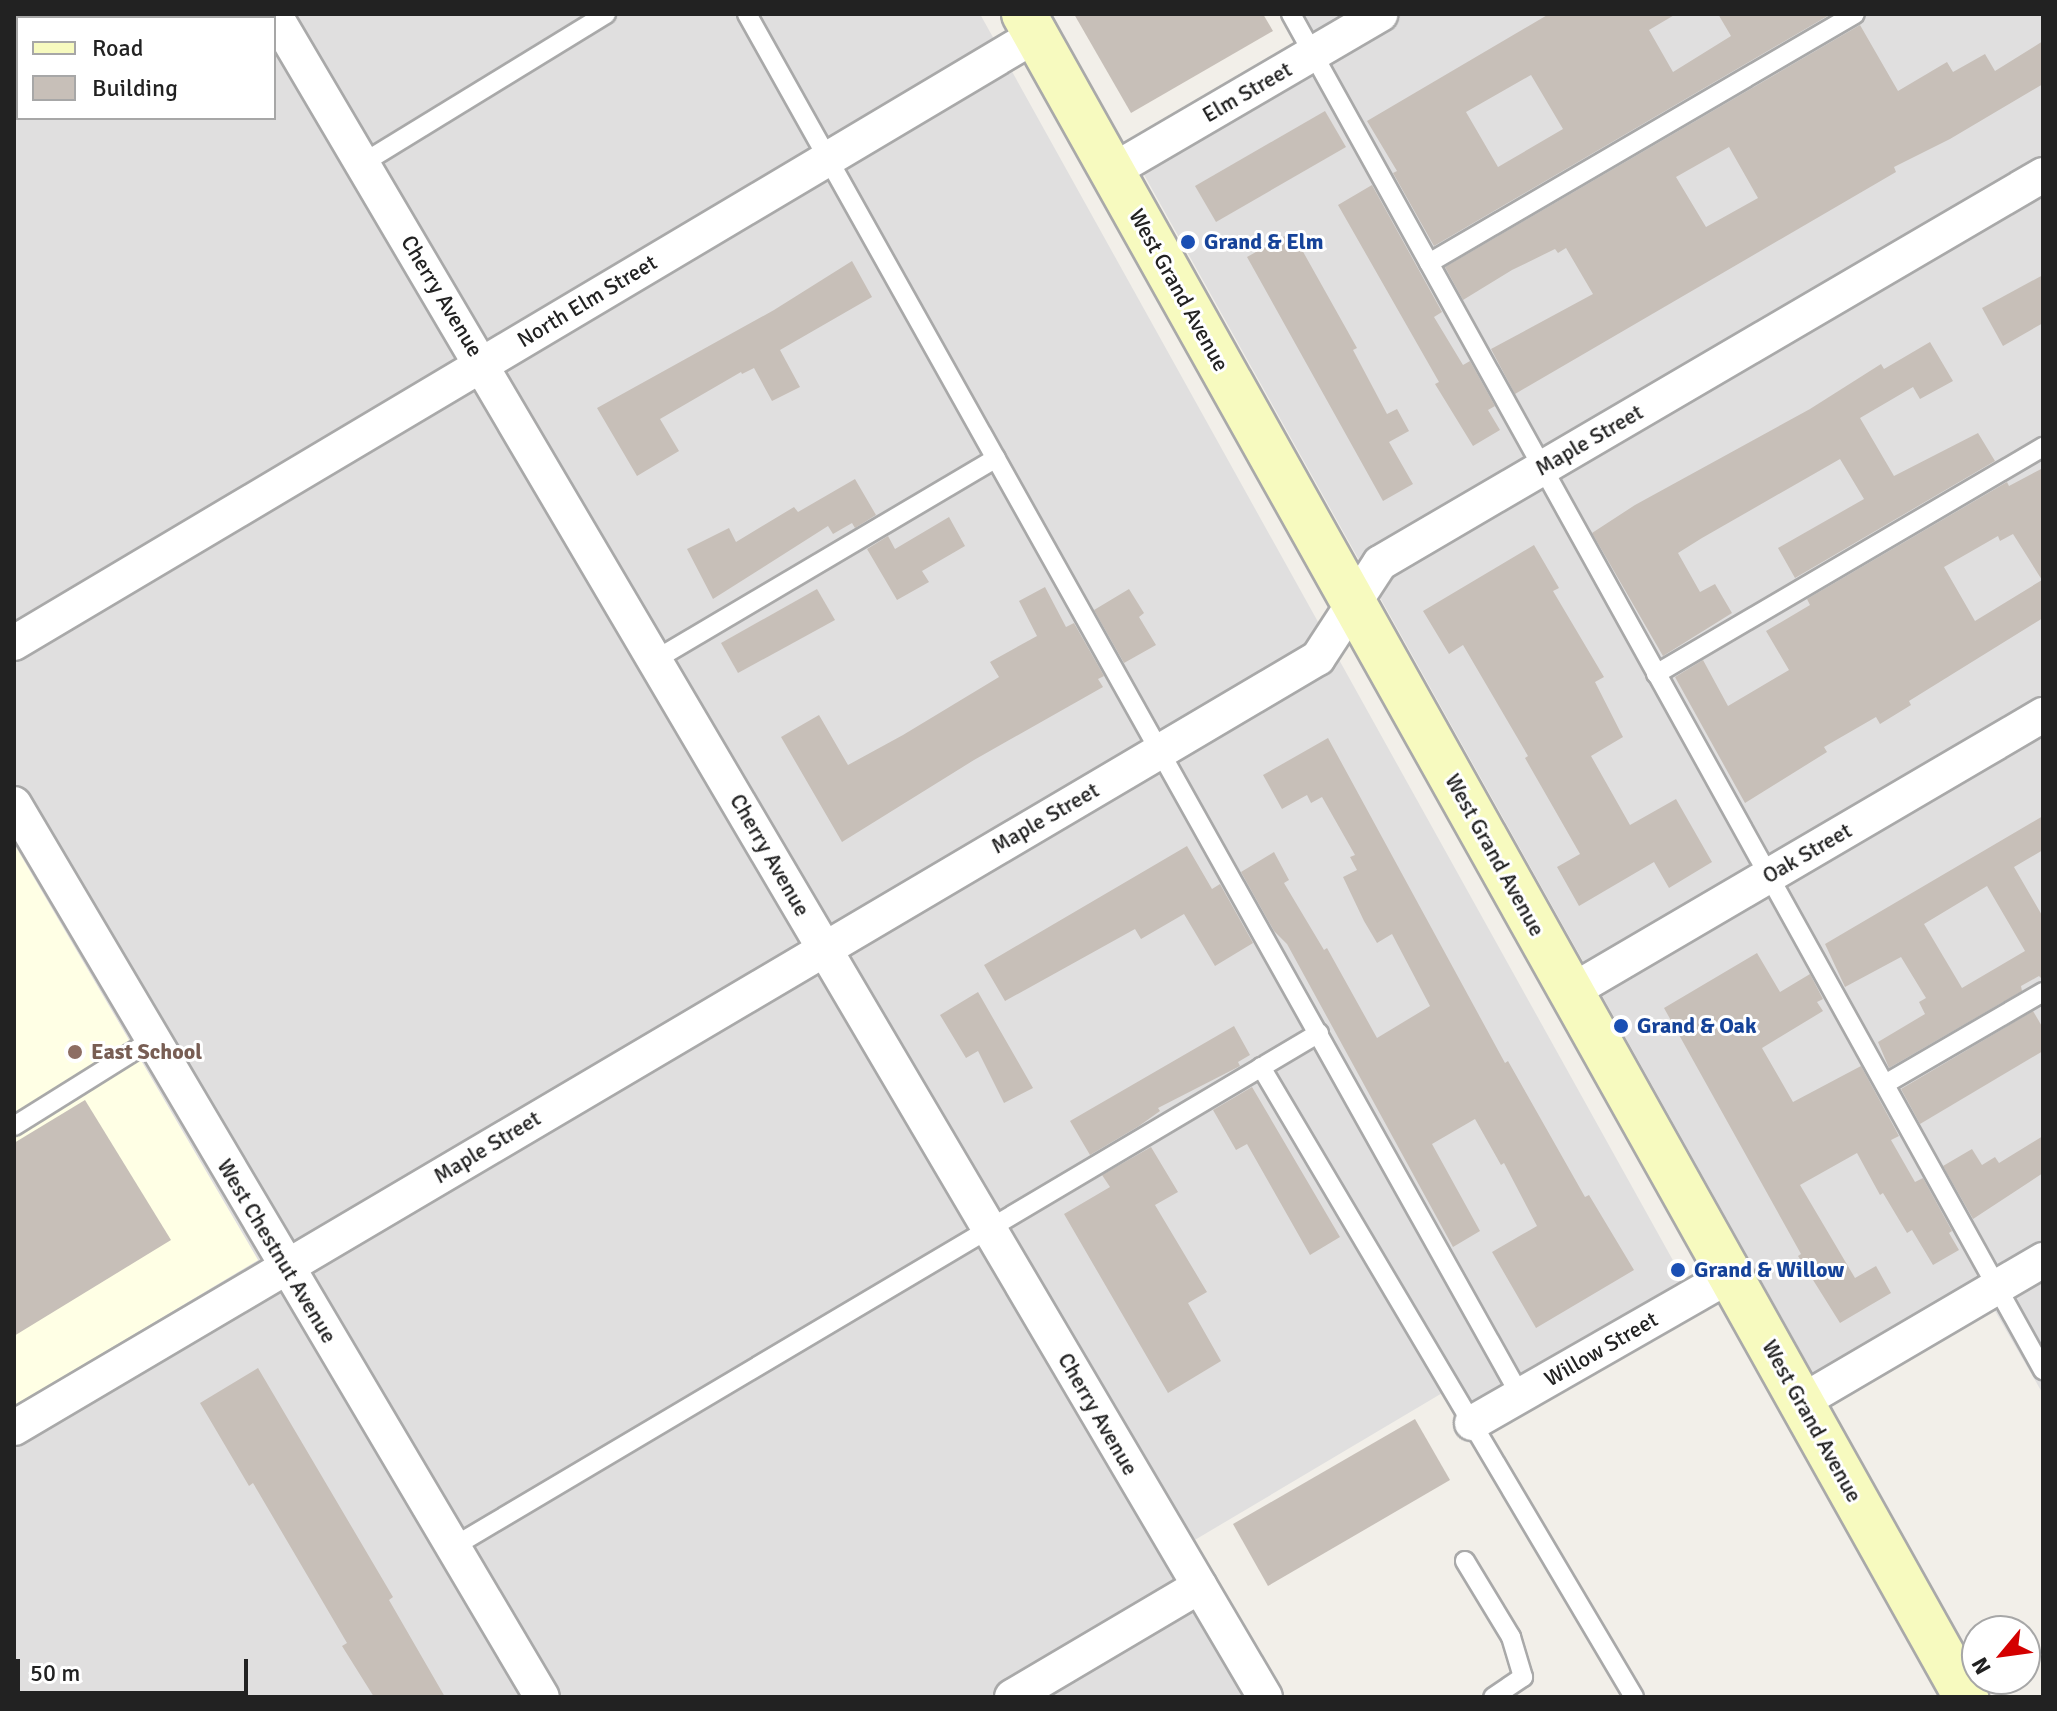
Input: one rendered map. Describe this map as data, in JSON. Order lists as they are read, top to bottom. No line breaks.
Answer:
{"streets":{"main road":["West Grand Avenue"],"street":["Elm Street","Cherry Avenue","North Elm Street","Maple Street","Oak Street","West Chestnut Avenue","Willow Street"]},"crossings":[["Elm Street","West Grand Avenue"],["West Grand Avenue","North Elm Street"],["West Grand Avenue","Maple Street"],["West Grand Avenue","Oak Street"],["West Grand Avenue","Willow Street"],["Cherry Avenue","North Elm Street"],["Cherry Avenue","Maple Street"],["Maple Street","West Chestnut Avenue"]],"places":["Grand & Elm","Grand & Oak","East School","Grand & Willow"],"legend":["Road","Building"],"scale_bar":"50 m","north":"bottom left"}
